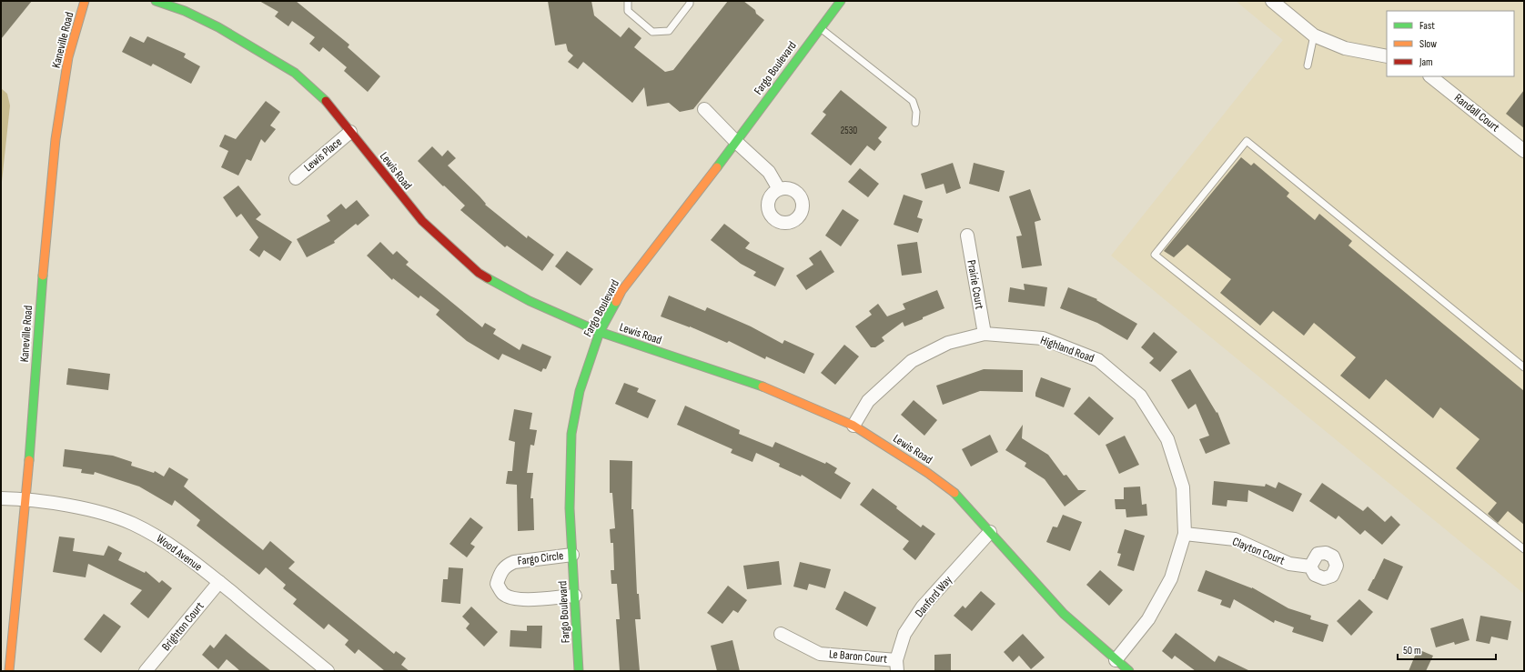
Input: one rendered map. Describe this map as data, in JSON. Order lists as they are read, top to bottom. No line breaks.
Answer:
{"streets":{"street":["Kaneville Road","Fargo Boulevard","Randall Court","Lewis Place","Lewis Road","Prairie Court","Highland Road","Clayton Court","Wood Avenue","Fargo Circle","Danford Way","Brighton Court","Le Baron Court"]},"crossings":[["Kaneville Road","Wood Avenue"],["Fargo Boulevard","Lewis Road"],["Fargo Boulevard","Fargo Circle"],["Lewis Place","Lewis Road"],["Lewis Road","Highland Road"],["Lewis Road","Danford Way"],["Prairie Court","Highland Road"],["Highland Road","Clayton Court"],["Wood Avenue","Brighton Court"],["Danford Way","Le Baron Court"]],"house_numbers":["2530"],"legend":["Fast","Slow","Jam"],"scale_bar":"50 m"}
